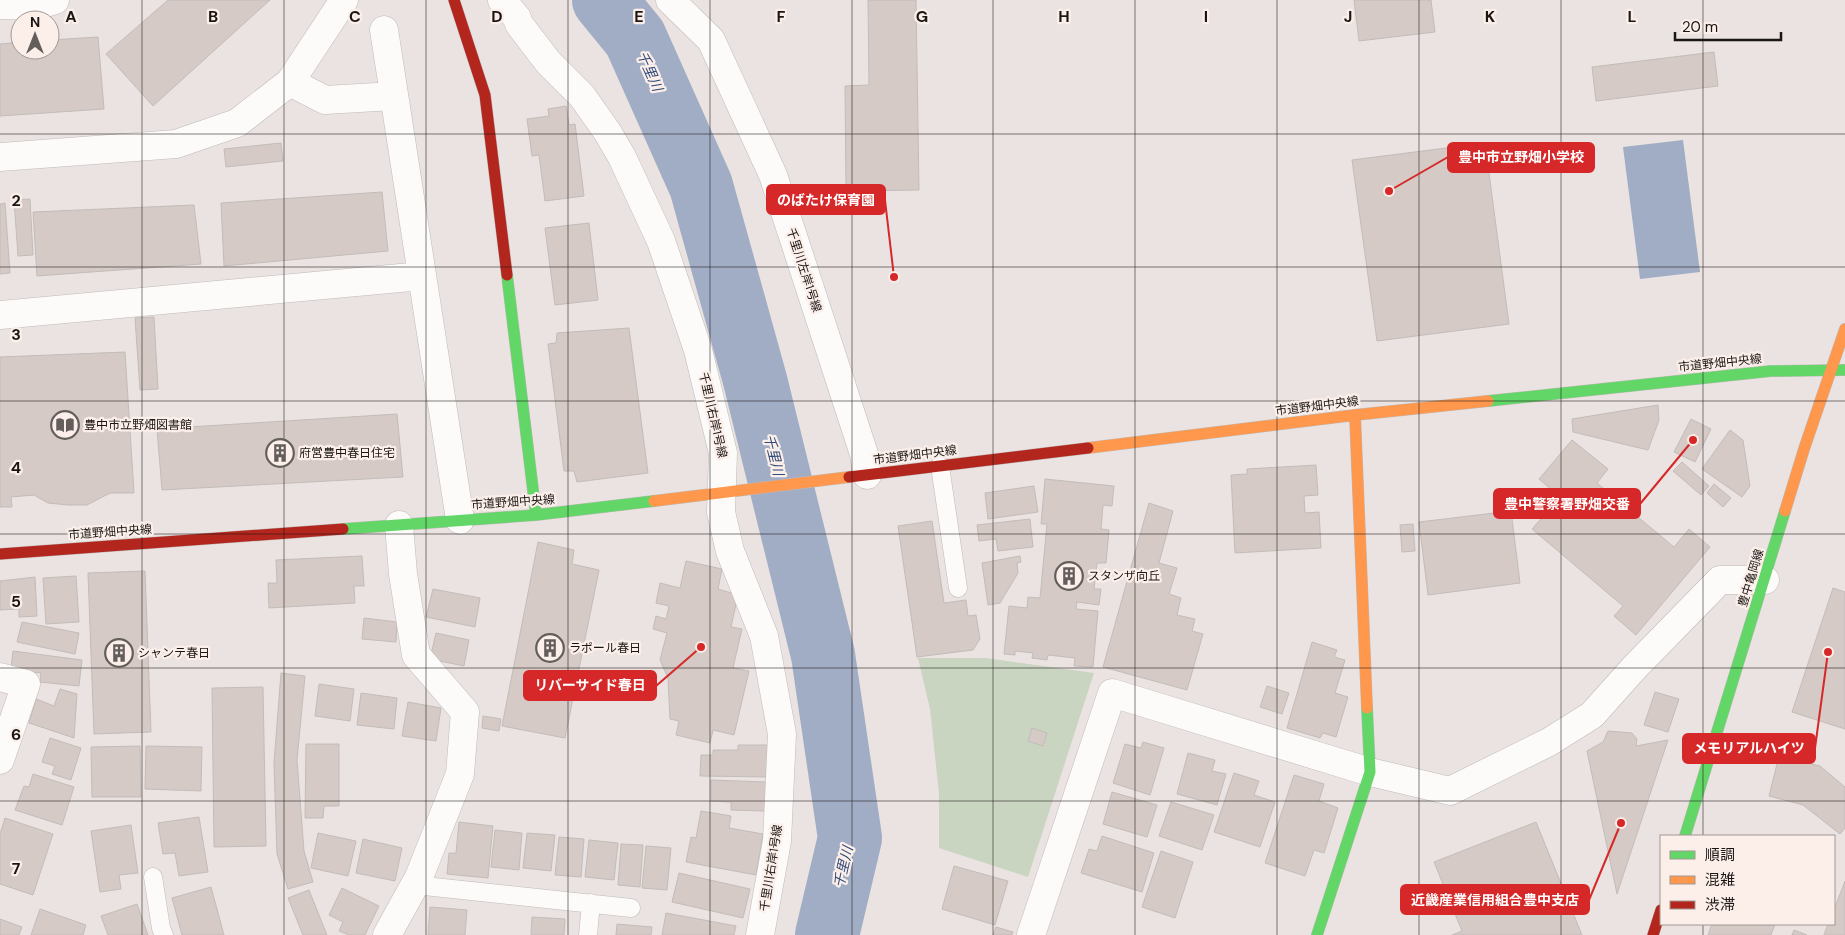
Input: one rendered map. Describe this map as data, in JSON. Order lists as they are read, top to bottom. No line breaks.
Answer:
{"streets":{"street":["千里川左岸1号線","市道野畑中央線","千里川右岸1号線","豊中亀岡線"]},"crossings":[["千里川左岸1号線","市道野畑中央線"],["市道野畑中央線","千里川右岸1号線"],["市道野畑中央線","豊中亀岡線"]],"water":["千里川"],"places":{"other":["豊中市立野畑小学校","のばたけ保育園","豊中警察署野畑交番","リバーサイド春日","メモリアルハイツ","近畿産業信用組合豊中支店"],"library":["豊中市立野畑図書館"],"building":["府営豊中春日住宅","スタンザ向丘","ラポール春日","シャンテ春日"]},"legend":["順調","混雑","渋滞"],"scale_bar":"20 m","north":"top","grid":{"columns":["A","B","C","D","E","F","G","H","I","J","K","L"],"rows":["2","3","4","5","6","7"]}}
